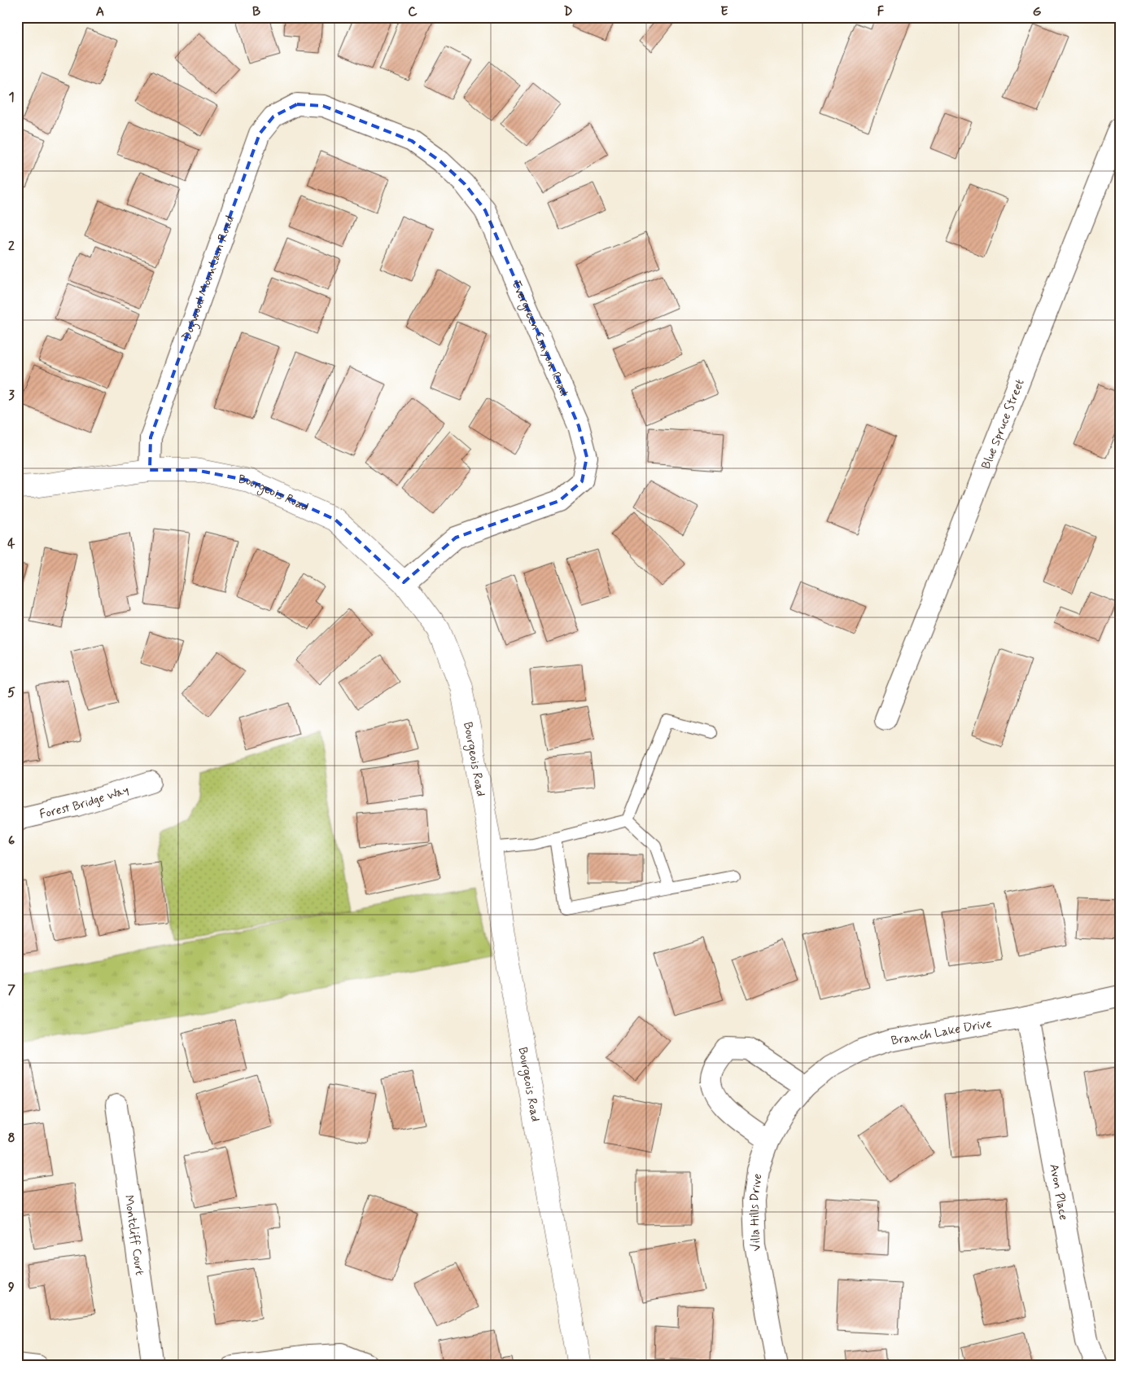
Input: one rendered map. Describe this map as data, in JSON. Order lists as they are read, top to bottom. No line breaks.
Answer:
{"streets":{"street":["Dogwood Mountain Road","Evergreen Canyon Road","Blue Spruce Street","Bourgeois Road","Forest Bridge Way","Branch Lake Drive","Avon Place","Villa Hills Drive","Montcliff Court"]},"crossings":[["Dogwood Mountain Road","Evergreen Canyon Road"],["Dogwood Mountain Road","Bourgeois Road"],["Evergreen Canyon Road","Bourgeois Road"],["Branch Lake Drive","Avon Place"],["Branch Lake Drive","Villa Hills Drive"]],"grid":{"columns":["A","B","C","D","E","F","G"],"rows":["1","2","3","4","5","6","7","8","9"]}}
